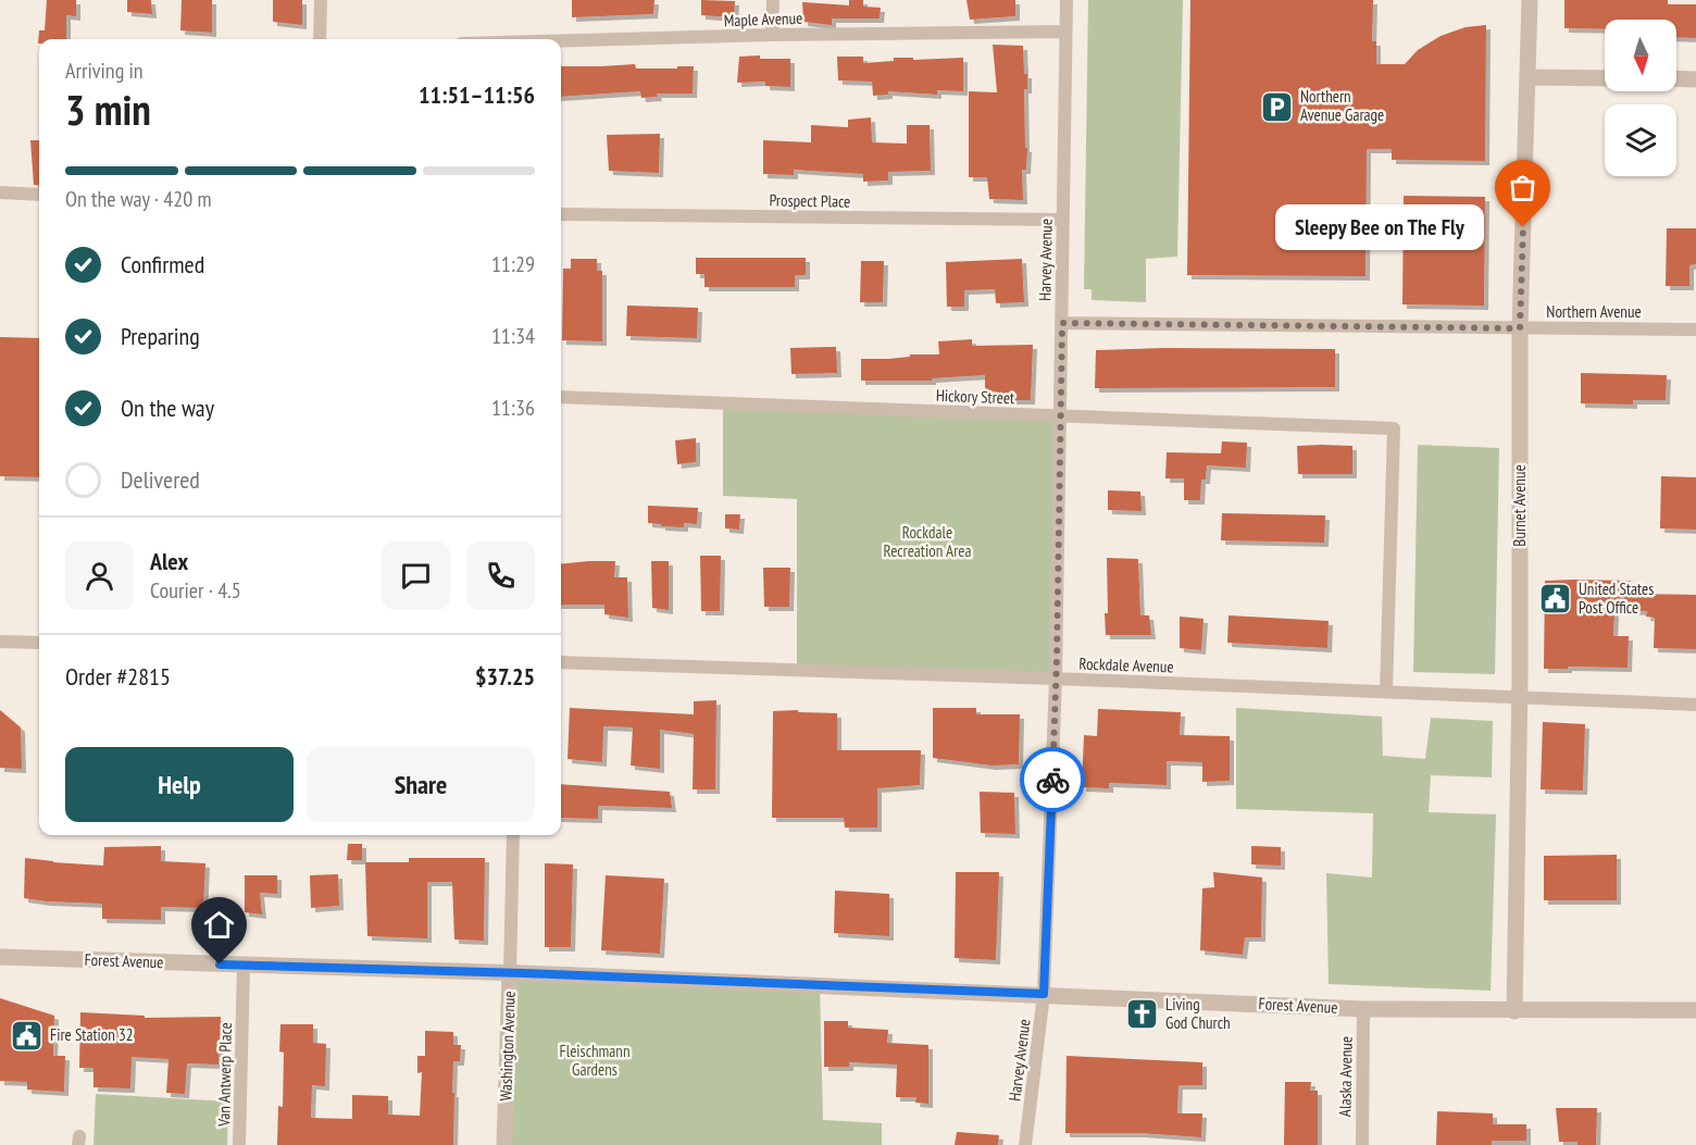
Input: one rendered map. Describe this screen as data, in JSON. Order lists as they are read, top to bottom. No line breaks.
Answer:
{"streets":{"street":["Maple Avenue","Prospect Place","Harvey Avenue","Northern Avenue","Hickory Street","Burnet Avenue","Rockdale Avenue","Forest Avenue","Washington Avenue","Van Antwerp Place","Alaska Avenue"]},"crossings":[["Maple Avenue","Harvey Avenue"],["Prospect Place","Harvey Avenue"],["Harvey Avenue","Northern Avenue"],["Harvey Avenue","Hickory Street"],["Harvey Avenue","Rockdale Avenue"],["Harvey Avenue","Forest Avenue"],["Northern Avenue","Burnet Avenue"],["Hickory Street","Rockdale Avenue"],["Burnet Avenue","Rockdale Avenue"],["Burnet Avenue","Forest Avenue"],["Forest Avenue","Washington Avenue"],["Forest Avenue","Van Antwerp Place"],["Forest Avenue","Alaska Avenue"]],"parks":["Rockdale Recreation Area","Fleischmann Gardens"],"places":{"parking":["Northern Avenue Garage"],"other":["Sleepy Bee on The Fly"],"public building":["United States Post Office","Fire Station 32"],"church":["Living God Church"]},"north":"bottom","page":{"heading":["3 min","Arriving in","11:51–11:56"],"panel":["Alex","Courier · 4.5","Order #2815","$37.25"],"bar":"On the way · 420 m","bubble":"Sleepy Bee on The Fly","list":[["Confirmed","11:29"],["Preparing","11:34"],["On the way","11:36"],"Delivered"],"buttons":["Help","Share"]}}
